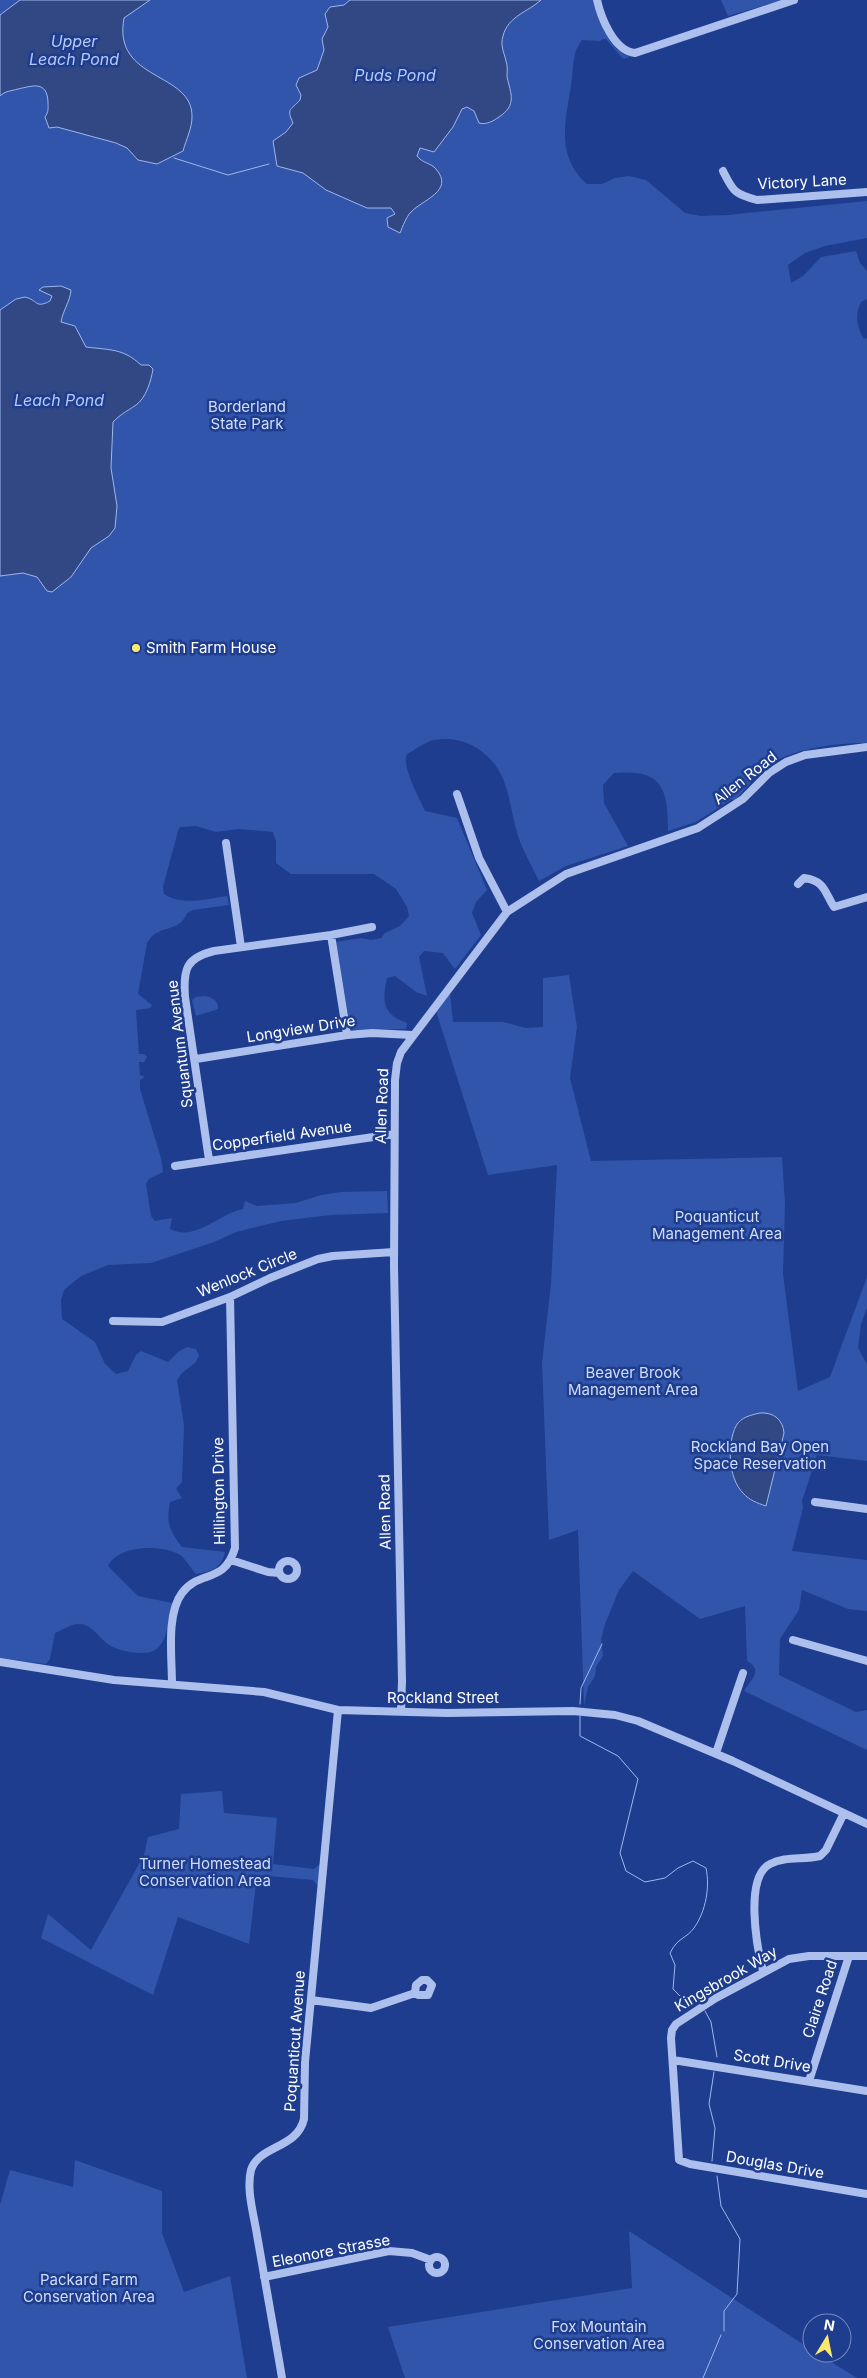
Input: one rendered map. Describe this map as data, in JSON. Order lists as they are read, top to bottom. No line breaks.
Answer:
{"streets":{"street":["Victory Lane","Allen Road","Longview Drive","Squantum Avenue","Copperfield Avenue","Wenlock Circle","Hillington Drive","Rockland Street","Kingsbrook Way","Claire Road","Poquanticut Avenue","Scott Drive","Douglas Drive","Eleonore Strasse"]},"crossings":[["Allen Road","Longview Drive"],["Allen Road","Copperfield Avenue"],["Allen Road","Wenlock Circle"],["Allen Road","Rockland Street"],["Longview Drive","Squantum Avenue"],["Squantum Avenue","Copperfield Avenue"],["Wenlock Circle","Hillington Drive"],["Hillington Drive","Rockland Street"],["Rockland Street","Poquanticut Avenue"],["Kingsbrook Way","Claire Road"],["Kingsbrook Way","Scott Drive"],["Kingsbrook Way","Douglas Drive"],["Claire Road","Scott Drive"],["Poquanticut Avenue","Eleonore Strasse"]],"water":["Upper Leach Pond","Puds Pond","Leach Pond"],"parks":["Borderland State Park","Poquanticut Management Area","Beaver Brook Management Area","Rockland Bay Open Space Reservation","Turner Homestead Conservation Area","Packard Farm Conservation Area","Fox Mountain Conservation Area"],"places":["Smith Farm House"],"north":"top"}
